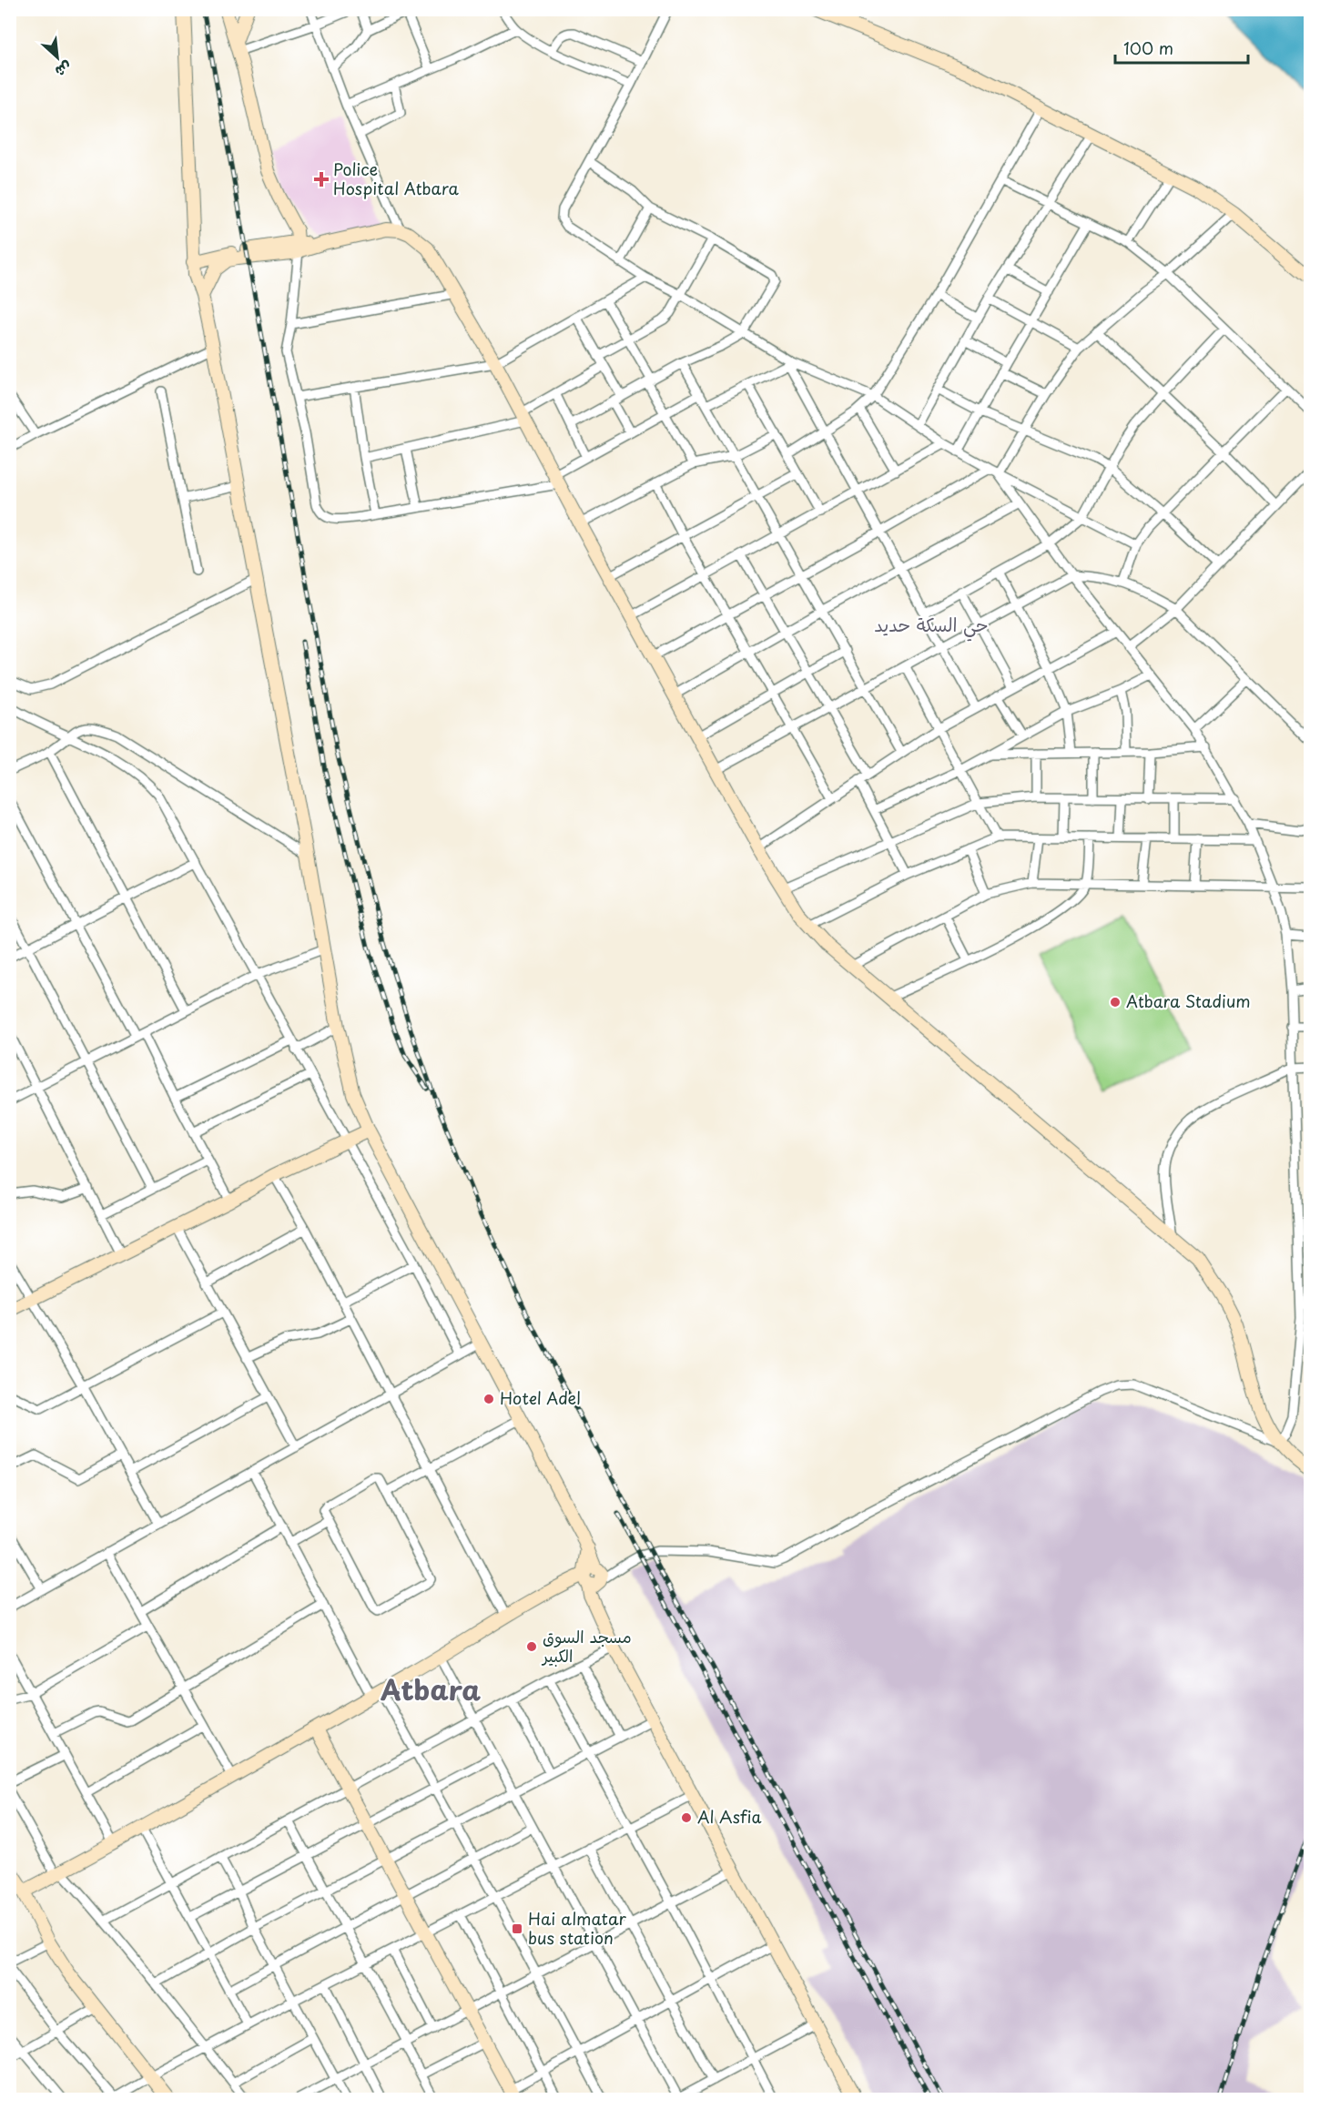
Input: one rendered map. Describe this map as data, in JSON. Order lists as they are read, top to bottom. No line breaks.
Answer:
{"districts":["حي السكة حديد","Atbara"],"places":{"health":["Police Hospital Atbara"],"other":["Atbara Stadium","Hotel Adel","مسجد السوق الكبير","Al Asfia"],"transit":["Hai almatar bus station"]},"scale_bar":"100 m","north":"bottom right"}
